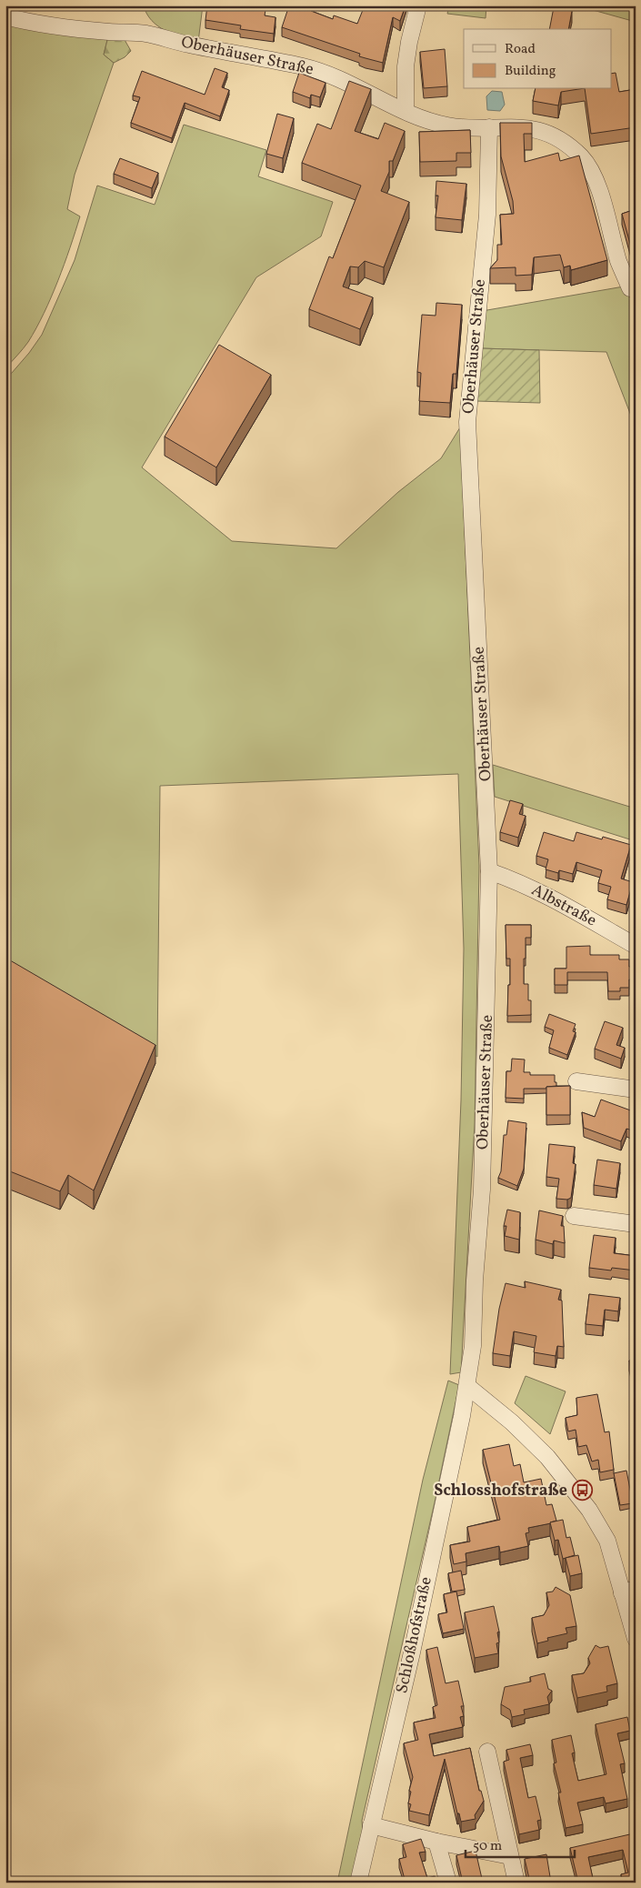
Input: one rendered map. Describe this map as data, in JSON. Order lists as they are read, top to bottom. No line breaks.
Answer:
{"streets":{"street":["Oberhäuser Straße","Albstraße","Schloßhofstraße"]},"crossings":[["Oberhäuser Straße","Albstraße"],["Oberhäuser Straße","Schloßhofstraße"]],"places":{"bus stop":["Schlosshofstraße"]},"legend":["Road","Building"],"scale_bar":"50 m"}
